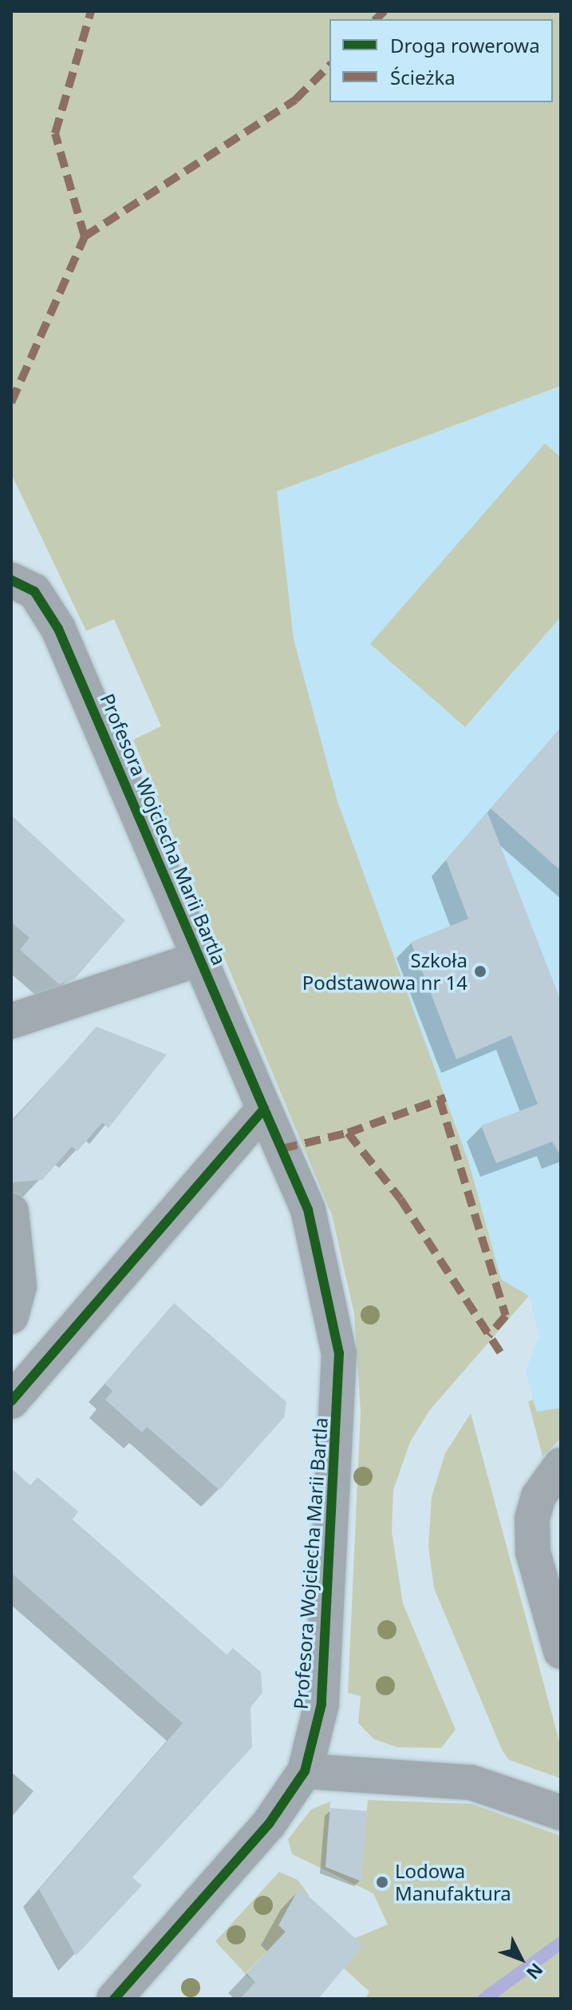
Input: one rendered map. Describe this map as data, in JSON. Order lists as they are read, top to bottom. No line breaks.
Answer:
{"streets":{"street":["Profesora Wojciecha Marii Bartla"]},"places":["Szkoła Podstawowa nr 14","Lodowa Manufaktura"],"legend":["Droga rowerowa","Ścieżka"],"north":"bottom right"}
